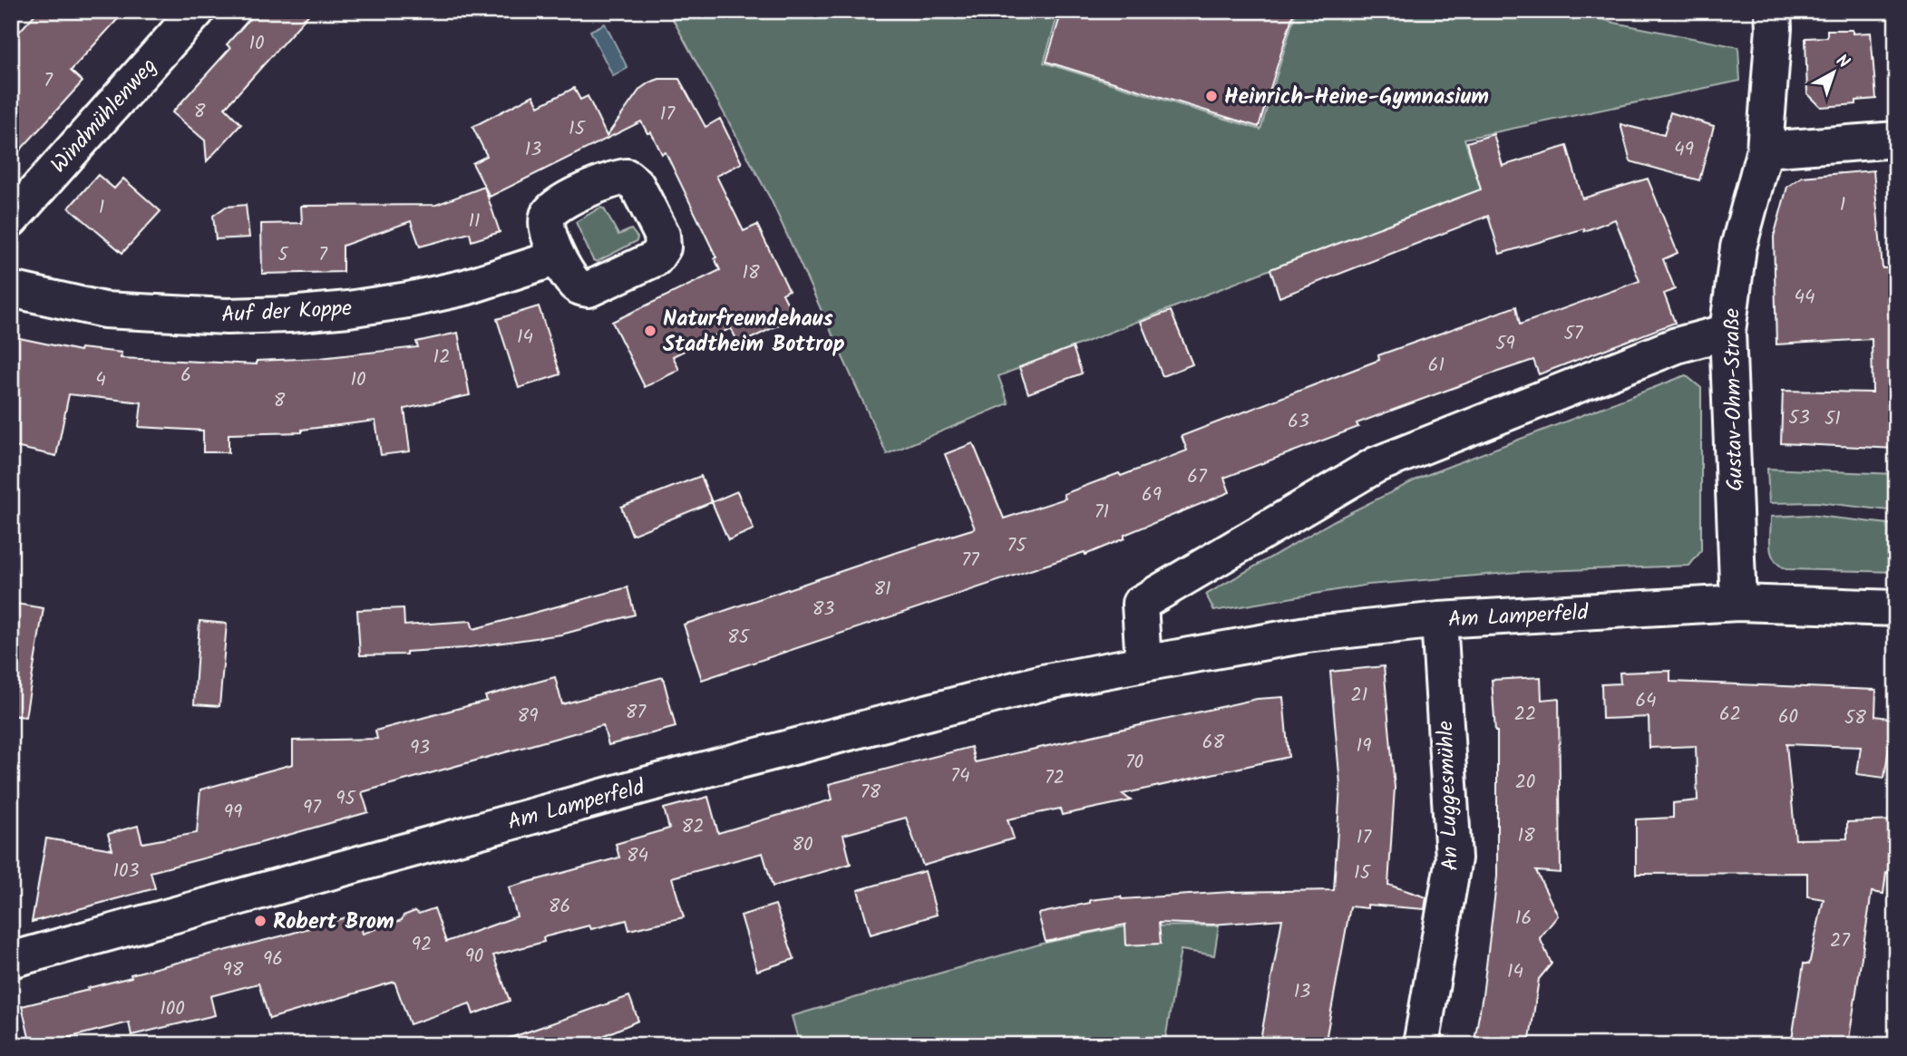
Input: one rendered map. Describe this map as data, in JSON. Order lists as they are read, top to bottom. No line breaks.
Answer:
{"streets":{"street":["Windmühlenweg","Auf der Koppe","Gustav-Ohm-Straße","Am Lamperfeld","An Luggesmühle"]},"crossings":[["Gustav-Ohm-Straße","Am Lamperfeld"],["Am Lamperfeld","An Luggesmühle"]],"places":["Heinrich-Heine-Gymnasium","Naturfreundehaus Stadtheim Bottrop","Robert Brom"],"house_numbers":["10","7","8","17","15","13","49","1","1","11","5","7","18","44","57","14","59","12","61","6","4","10","8","53","51","63","67","69","71","75","77","81","83","85","21","64","87","22","62","89","60","58","68","19","93","70","74","72","20","78","95","97","99","82","18","17","80","84","103","15","86","16","27","92","90","96","98","14","13","100"],"north":"top right"}
